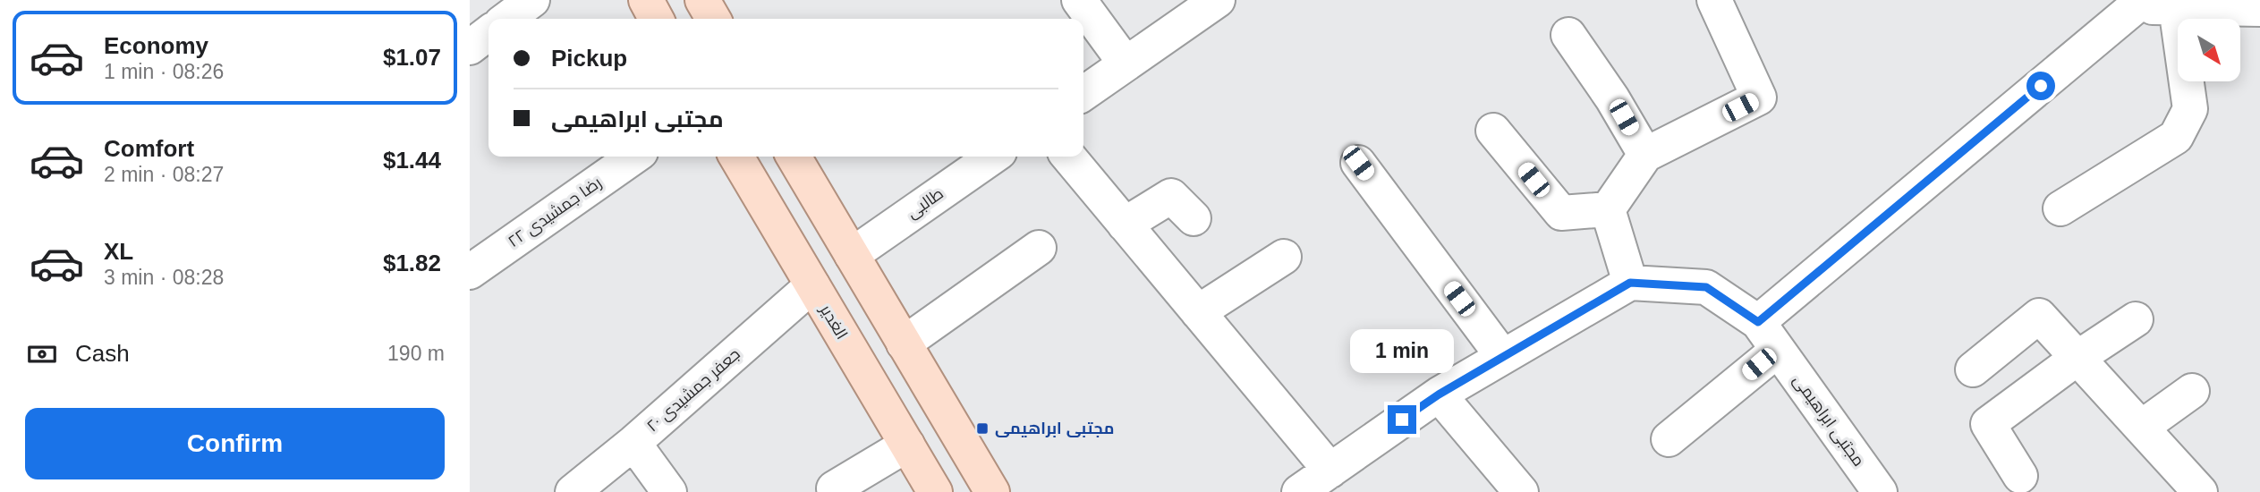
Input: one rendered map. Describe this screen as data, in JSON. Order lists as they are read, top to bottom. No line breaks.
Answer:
{"streets":{"main road":["الغدیر"],"street":["طالبی","رضا جمشیدی ۲۲","جعفر جمشیدی ۲۰","مجتبی ابراهیمی"]},"crossings":[["الغدیر","جعفر جمشیدی ۲۰"]],"places":{"transit":["مجتبی ابراهیمی"]},"north":"bottom right","page":{"list":[{"name":"Economy","note":"1 min · 08:26","value":"$1.07"},{"name":"Comfort","note":"2 min · 08:27","value":"$1.44"},{"name":"XL","note":"3 min · 08:28","value":"$1.82"}],"banner":["Pickup","مجتبی ابراهیمی"],"pay":["Cash","190 m"],"bubble":"1 min","buttons":"Confirm"}}
